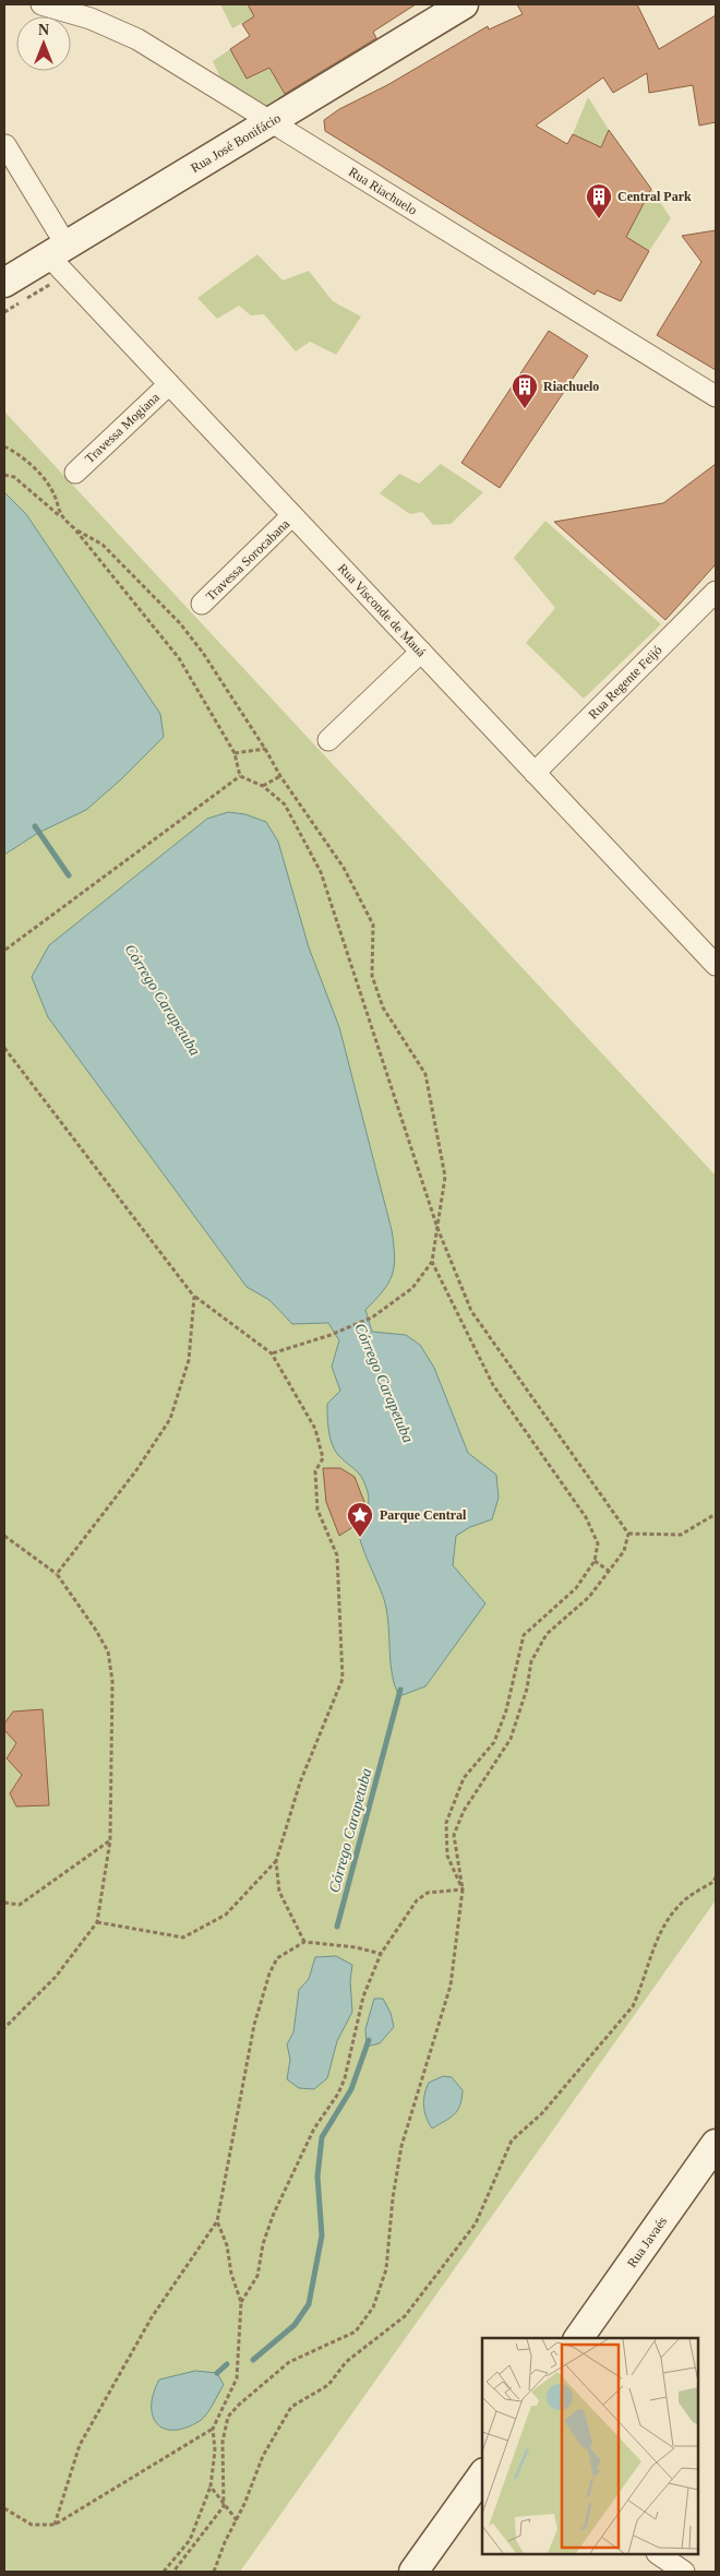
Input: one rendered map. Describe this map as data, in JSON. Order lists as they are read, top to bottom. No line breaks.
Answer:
{"streets":{"street":["Rua José Bonifácio","Rua Riachuelo","Travessa Mogiana","Travessa Sorocabana","Rua Visconde de Mauá","Rua Regente Feijó","Rua Javaés"]},"crossings":[["Rua José Bonifácio","Rua Riachuelo"],["Rua José Bonifácio","Rua Visconde de Mauá"],["Travessa Mogiana","Rua Visconde de Mauá"],["Travessa Sorocabana","Rua Visconde de Mauá"],["Rua Visconde de Mauá","Rua Regente Feijó"]],"water":["Córrego Carapetuba"],"places":{"building":["Central Park","Riachuelo"],"place":["Parque Central"]},"north":"top"}
